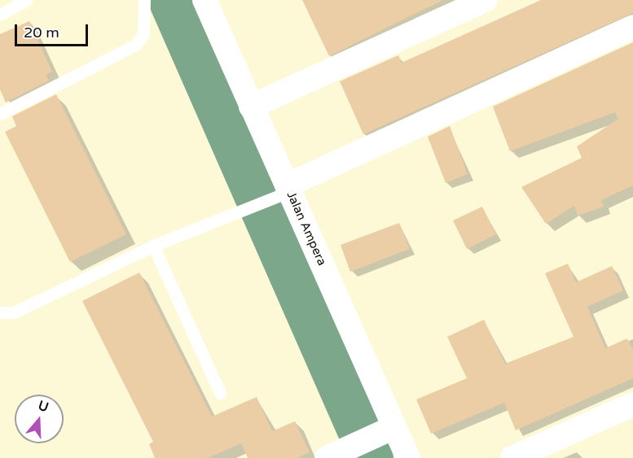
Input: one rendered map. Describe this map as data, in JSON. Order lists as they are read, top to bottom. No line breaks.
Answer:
{"streets":{"street":["Jalan Ampera"]},"scale_bar":"20 m","north":"top"}
